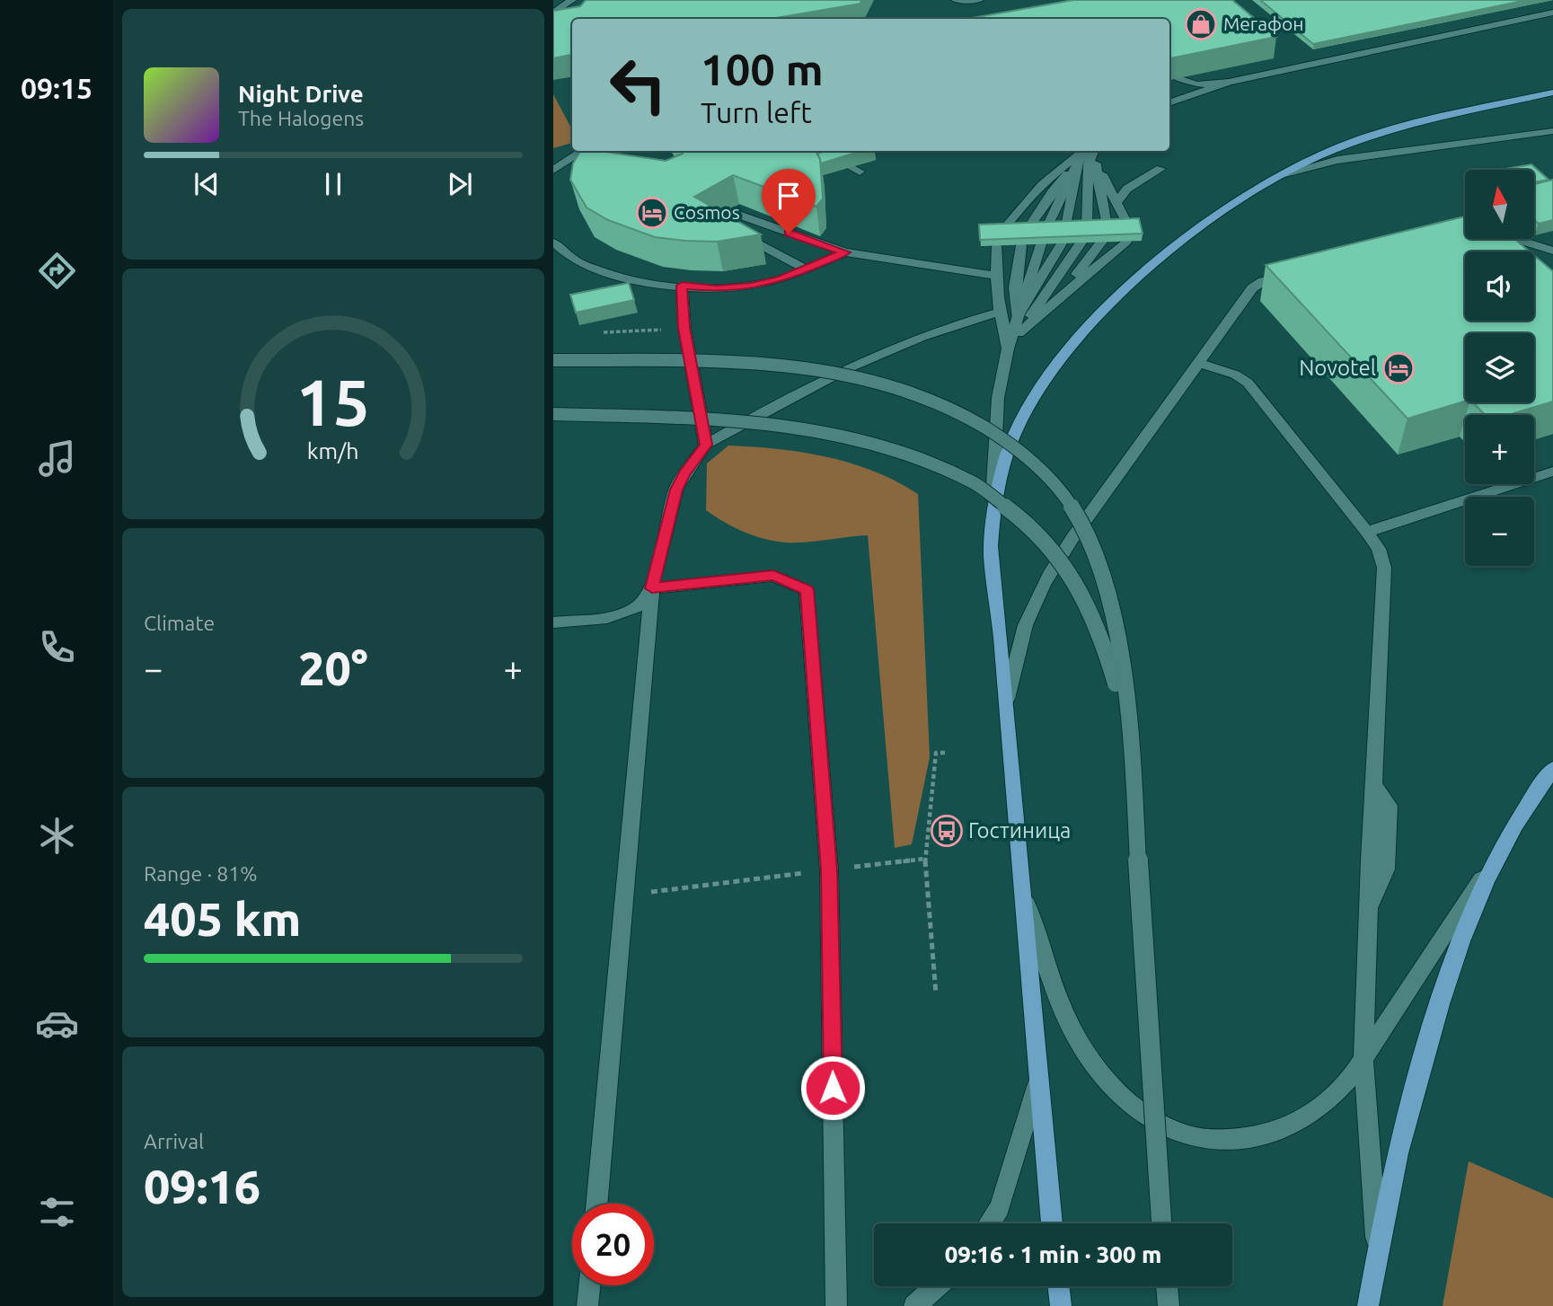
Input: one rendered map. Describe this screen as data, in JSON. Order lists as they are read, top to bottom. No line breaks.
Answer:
{"places":{"shop":["Мегафон"],"hotel":["Cosmos","Novotel"],"bus stop":["Гостиница"]},"north":"top","page":{"tabs":"09:15","turn":["100 m","Turn left"],"song":["Night Drive","The Halogens"],"map_buttons":["+","−"],"tile":["Climate",["Range · 81%","405 km"],["Arrival","09:16"]],"heat":["−","20°","+"],"limit":"20","trip":"09:16 · 1 min · 300 m","gauge":["15","km/h"]}}
